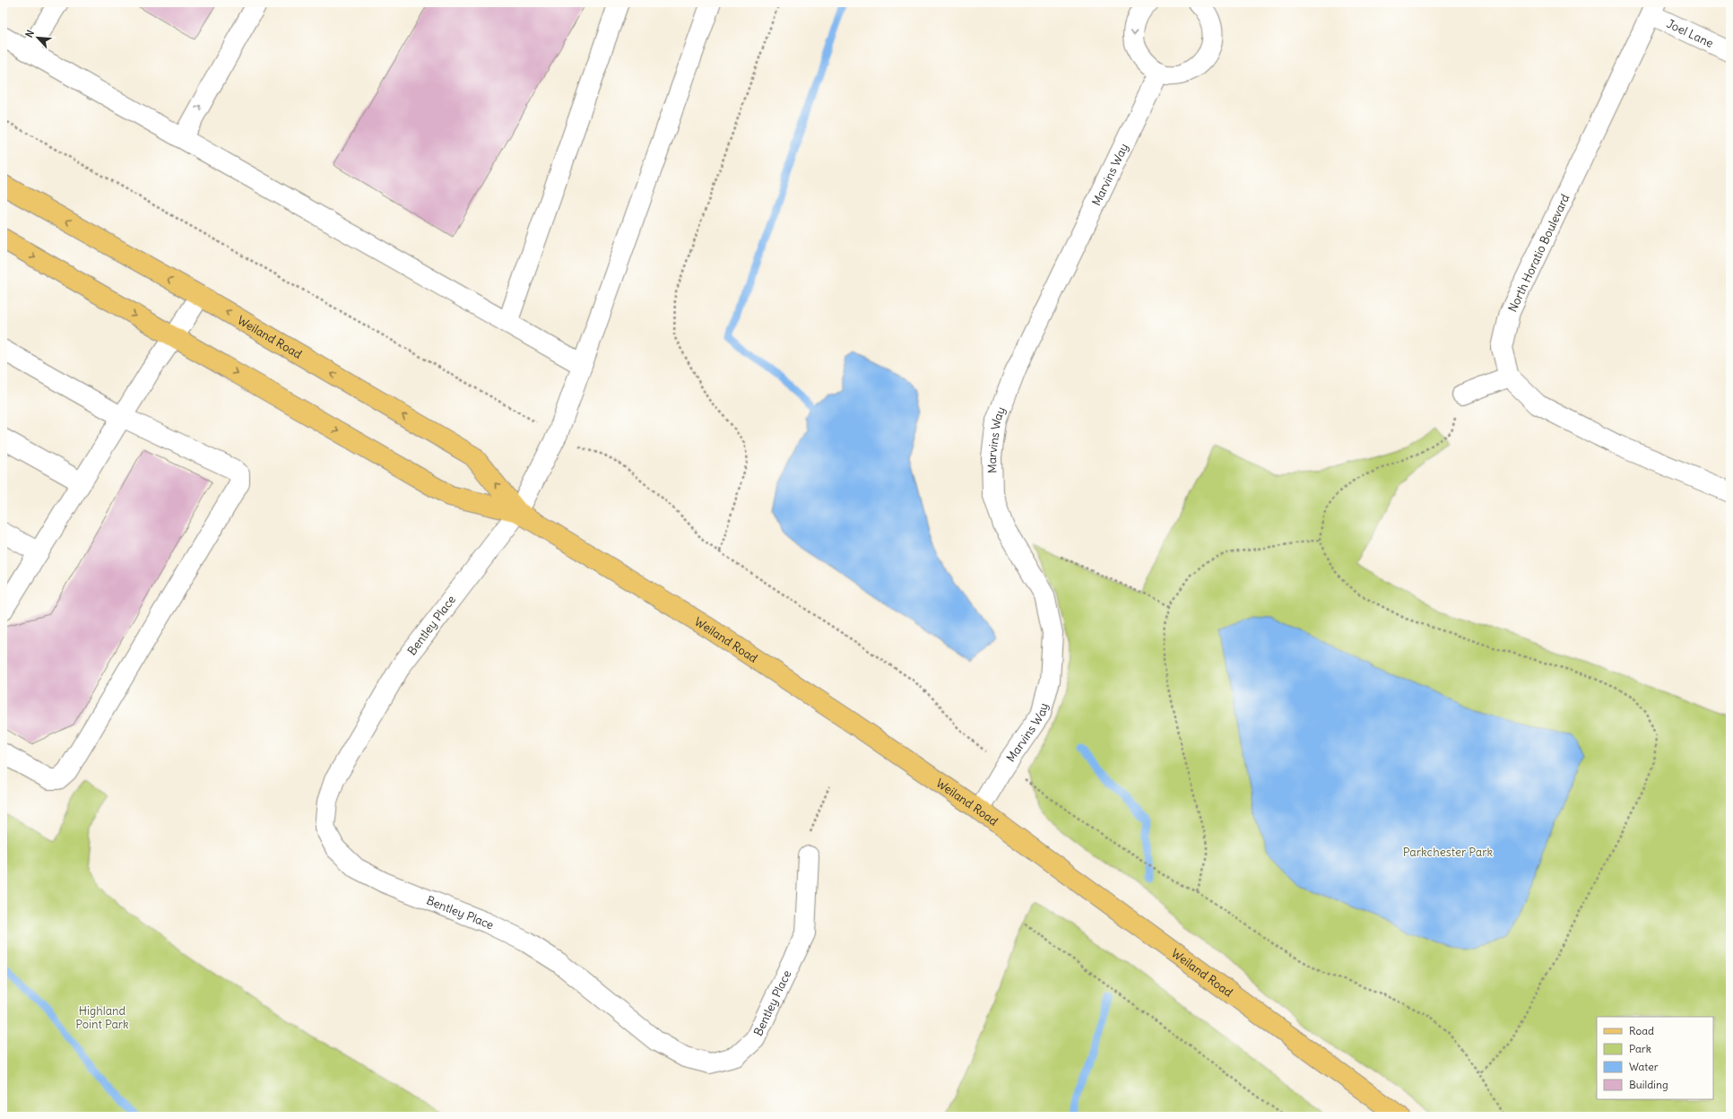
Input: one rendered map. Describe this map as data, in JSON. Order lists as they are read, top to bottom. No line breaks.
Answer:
{"streets":{"main road":["Weiland Road"],"street":["Joel Lane","Marvins Way","North Horatio Boulevard","Bentley Place"]},"crossings":[["Joel Lane","North Horatio Boulevard"],["Marvins Way","Weiland Road"],["Weiland Road","Bentley Place"]],"parks":["Parkchester Park","Highland Point Park"],"legend":["Road","Park","Water","Building"],"north":"top left"}
